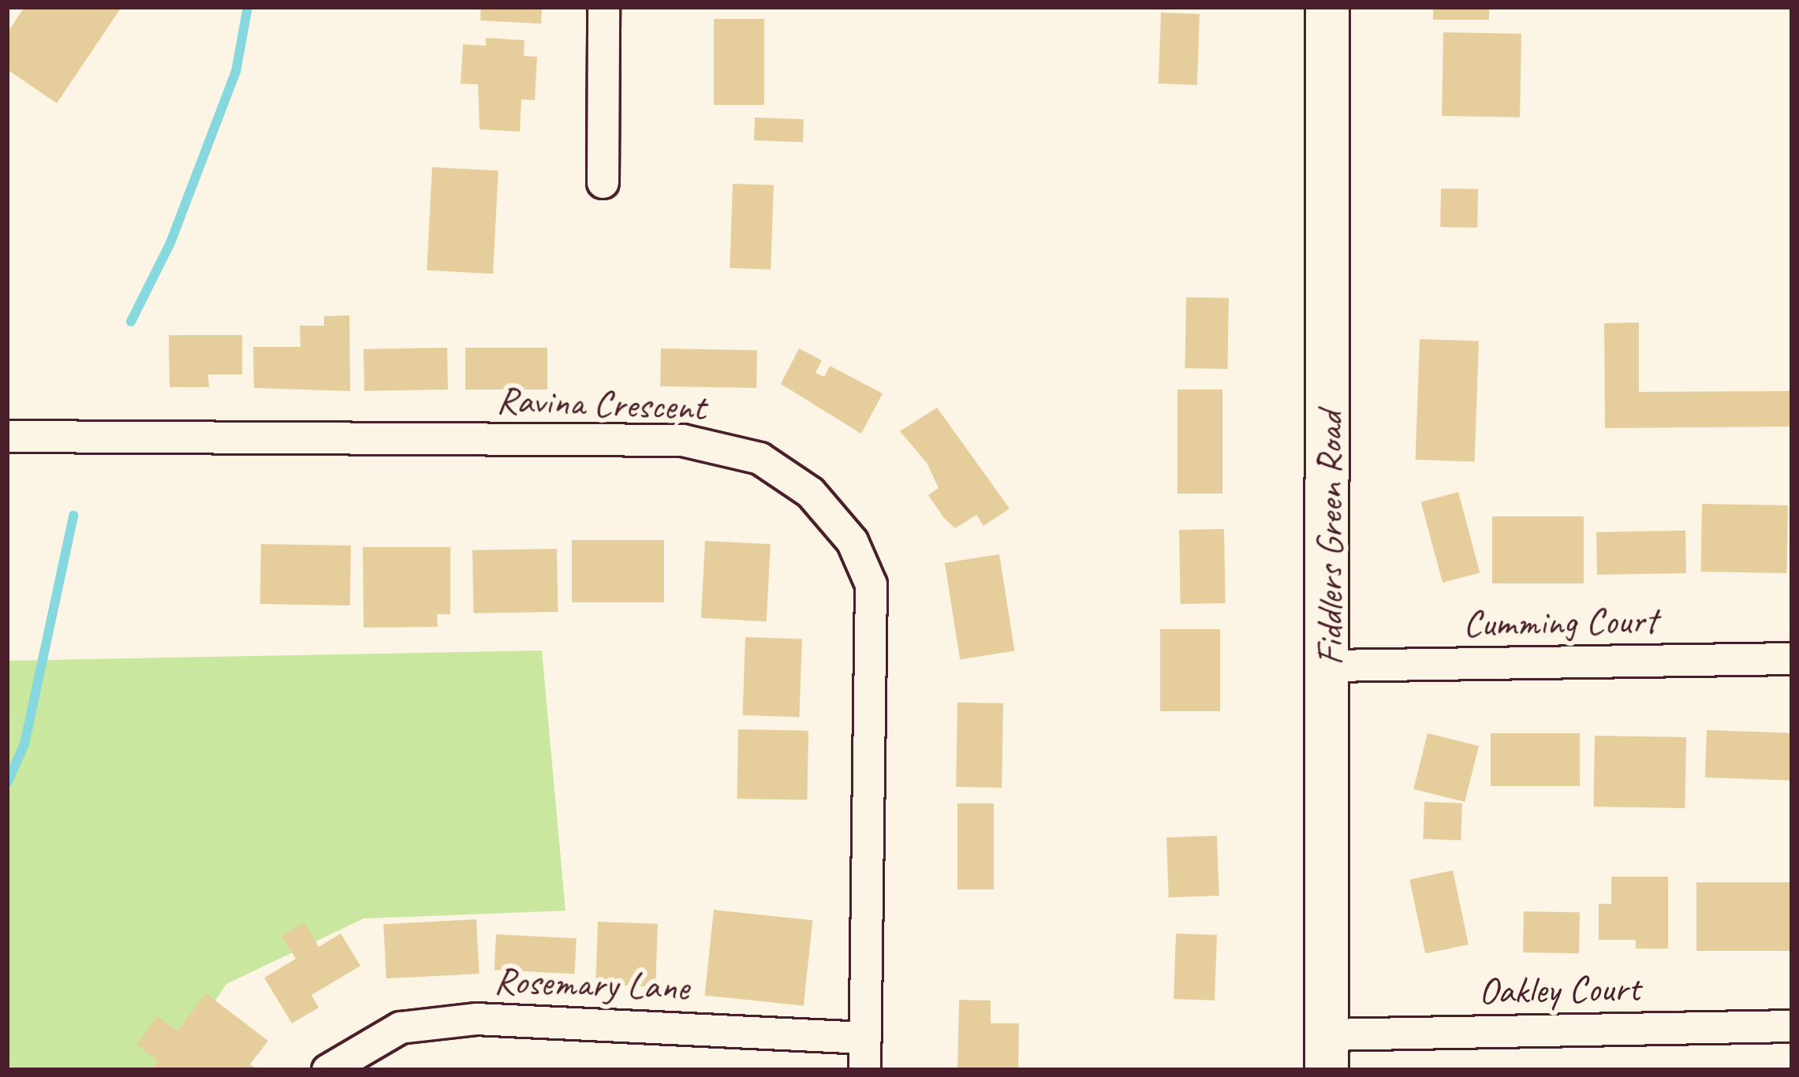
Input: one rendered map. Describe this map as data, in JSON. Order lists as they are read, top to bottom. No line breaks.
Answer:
{"streets":{"main road":["Fiddlers Green Road"],"street":["Ravina Crescent","Cumming Court","Rosemary Lane","Oakley Court"]},"crossings":[["Ravina Crescent","Rosemary Lane"],["Fiddlers Green Road","Cumming Court"],["Fiddlers Green Road","Oakley Court"]]}
